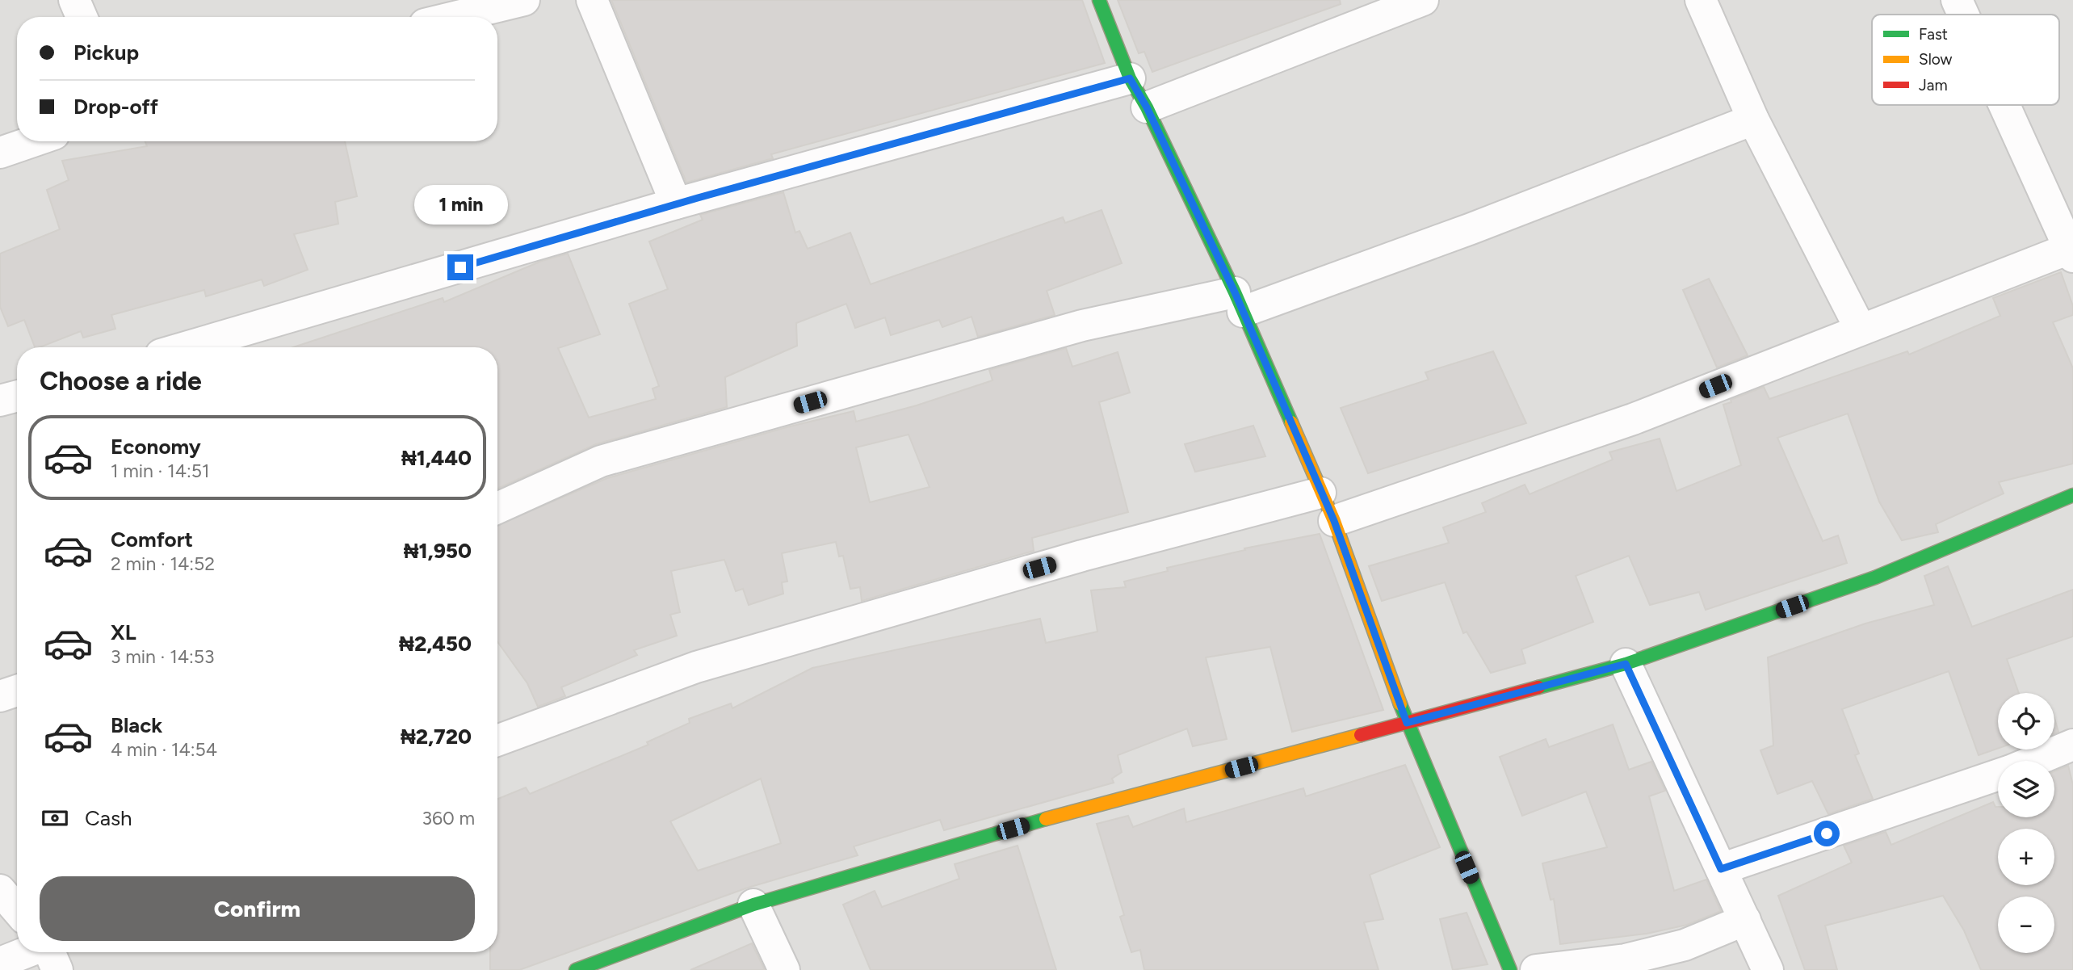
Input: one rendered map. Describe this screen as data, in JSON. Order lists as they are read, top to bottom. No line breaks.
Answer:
{"legend":["Fast","Slow","Jam"],"page":{"banner":["Pickup","Drop-off"],"bubble":"1 min","heading":"Choose a ride","list":[{"name":"Economy","note":"1 min · 14:51","value":"₦1,440"},{"name":"Comfort","note":"2 min · 14:52","value":"₦1,950"},{"name":"XL","note":"3 min · 14:53","value":"₦2,450"},{"name":"Black","note":"4 min · 14:54","value":"₦2,720"}],"map_buttons":["+","−"],"pay":["Cash","360 m"],"buttons":"Confirm"}}
